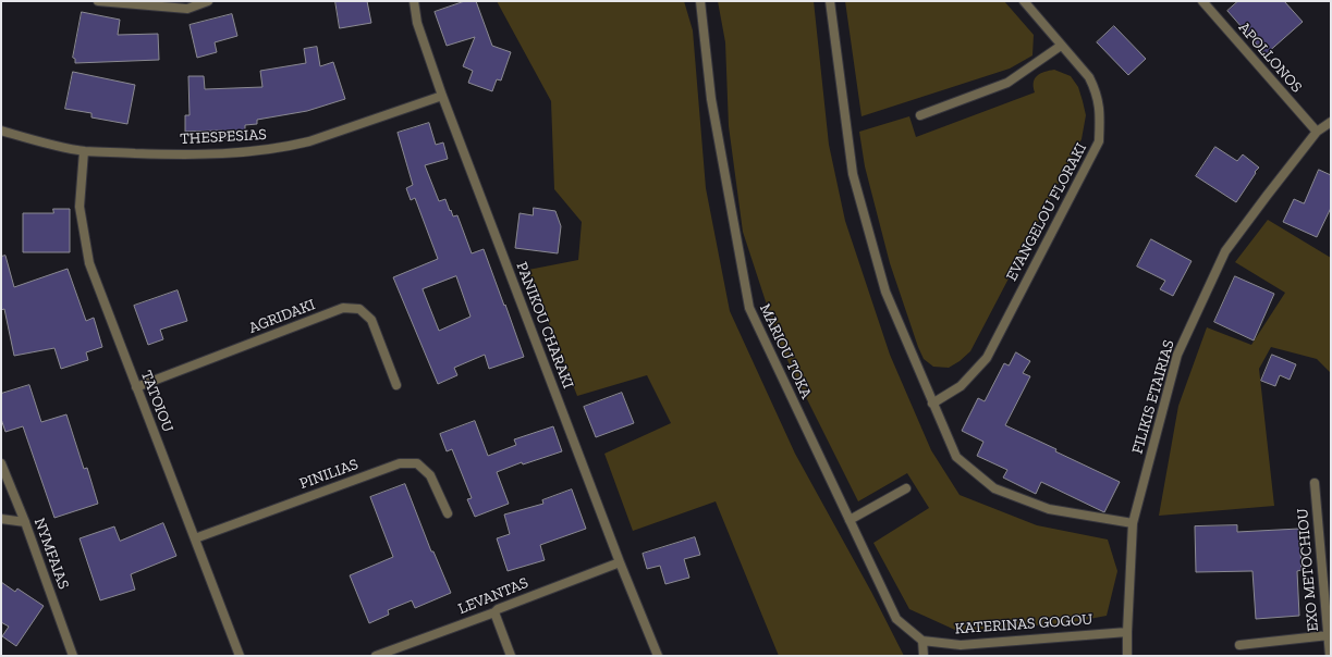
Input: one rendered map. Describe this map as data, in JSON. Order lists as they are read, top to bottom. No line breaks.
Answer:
{"streets":{"street":["APOLLONOS","THESPESIAS","EVANGELOU FLORAKI","AGRIDAKI","PANIKOU CHARAKI","MARIOU TOKA","FILIKIS ETAIRIAS","TATOIOU","PINILIAS","NYMFAIAS","EXO METOCHIOU","LEVANTAS","KATERINAS GOGOU"]},"crossings":[["APOLLONOS","FILIKIS ETAIRIAS"],["THESPESIAS","PANIKOU CHARAKI"],["THESPESIAS","TATOIOU"],["AGRIDAKI","TATOIOU"],["PANIKOU CHARAKI","LEVANTAS"],["MARIOU TOKA","KATERINAS GOGOU"],["FILIKIS ETAIRIAS","KATERINAS GOGOU"],["TATOIOU","PINILIAS"]]}
